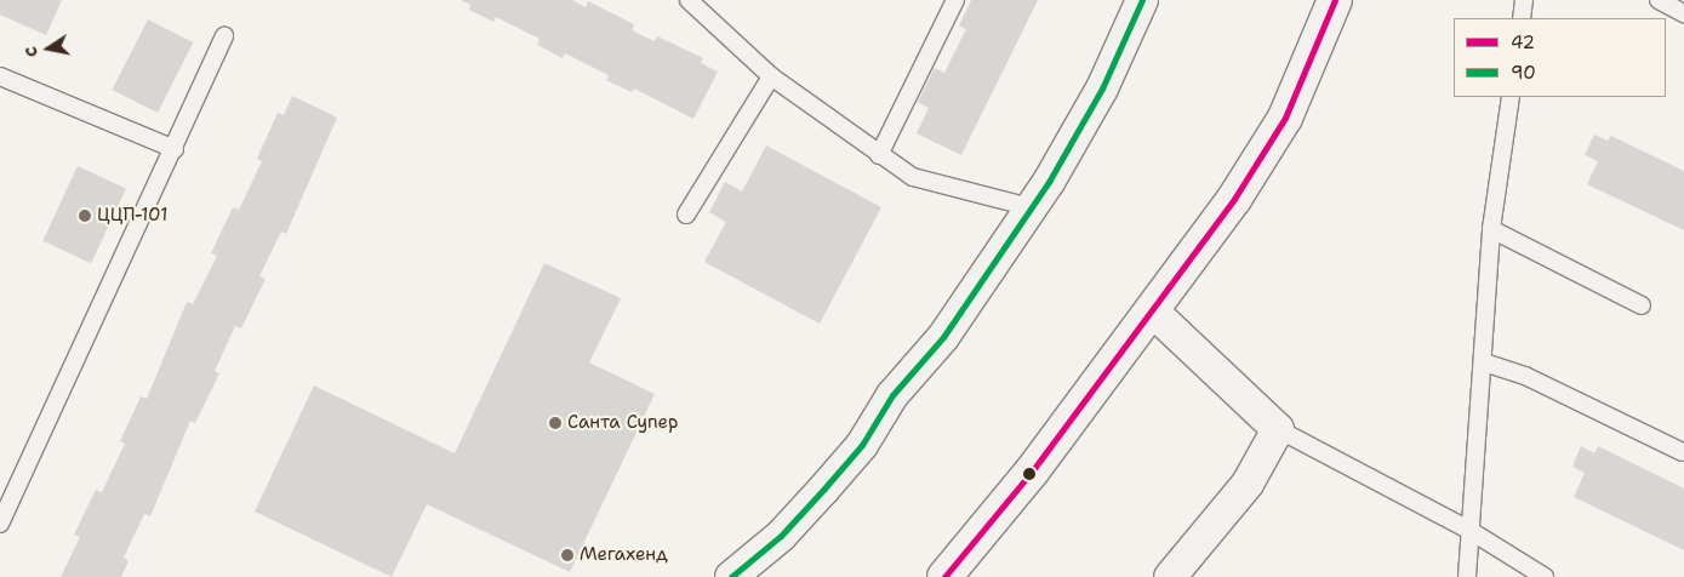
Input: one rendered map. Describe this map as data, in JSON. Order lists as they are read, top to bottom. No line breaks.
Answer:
{"places":["ЦЦП-101","Санта Супер","Мегахенд"],"lines":["transit line 42","transit line 90"],"legend":["42","90"],"north":"left"}
